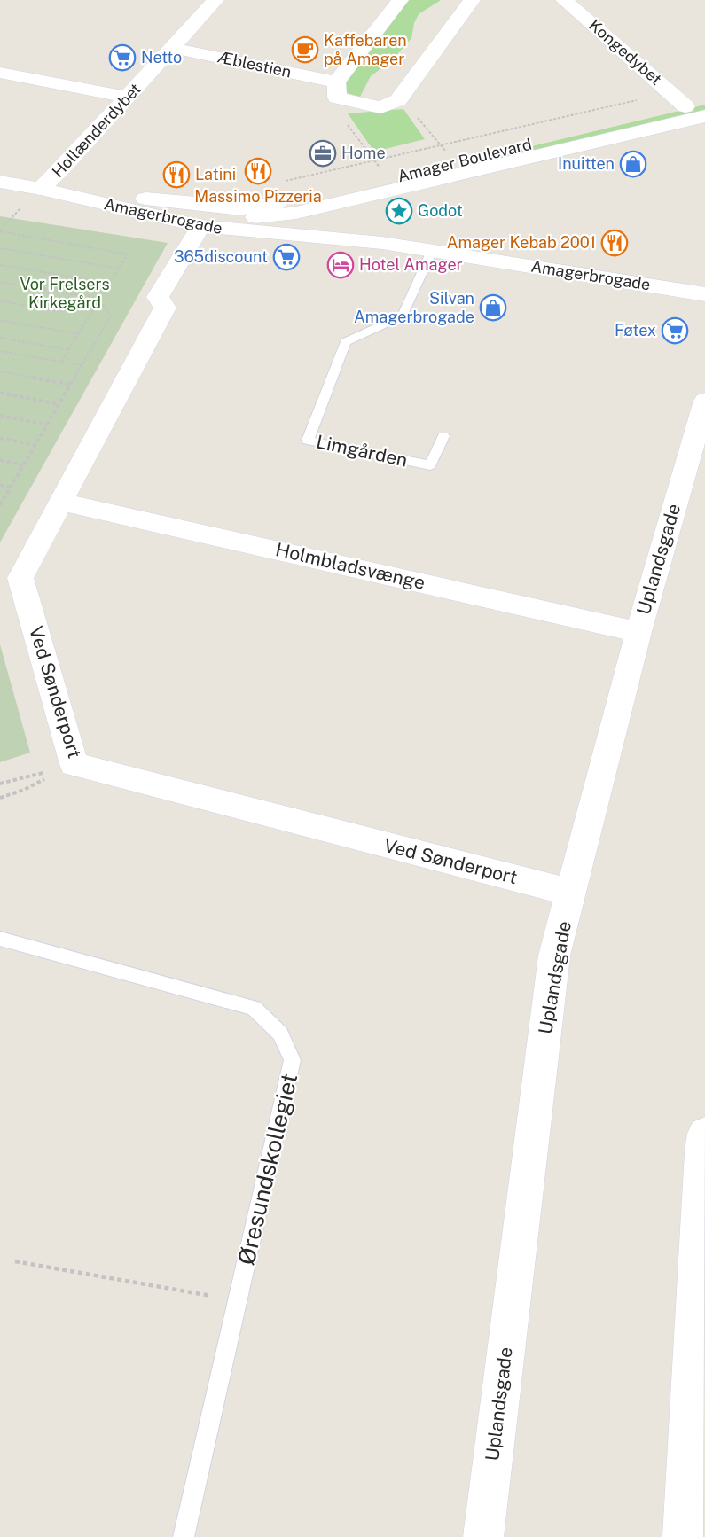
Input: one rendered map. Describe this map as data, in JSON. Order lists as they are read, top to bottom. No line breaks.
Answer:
{"streets":{"street":["Kongedybet","Æblestien","Hollænderdybet","Amager Boulevard","Amagerbrogade","Uplandsgade","Holmbladsvænge","Ved Sønderport"],"lane":["Limgården","Øresundskollegiet"]},"crossings":[["Kongedybet","Amager Boulevard"],["Æblestien","Hollænderdybet"],["Hollænderdybet","Amagerbrogade"],["Amager Boulevard","Amagerbrogade"],["Amagerbrogade","Limgården"],["Amagerbrogade","Ved Sønderport"],["Uplandsgade","Holmbladsvænge"],["Uplandsgade","Ved Sønderport"],["Holmbladsvænge","Ved Sønderport"]],"parks":["Vor Frelsers Kirkegård"],"places":{"cafe":["Kaffebaren på Amager"],"supermarket":["Netto","365discount","Føtex"],"office":["Home"],"shop":["Inuitten","Silvan Amagerbrogade"],"restaurant":["Massimo Pizzeria","Latini","Amager Kebab 2001"],"place":["Godot"],"hotel":["Hotel Amager"]}}
